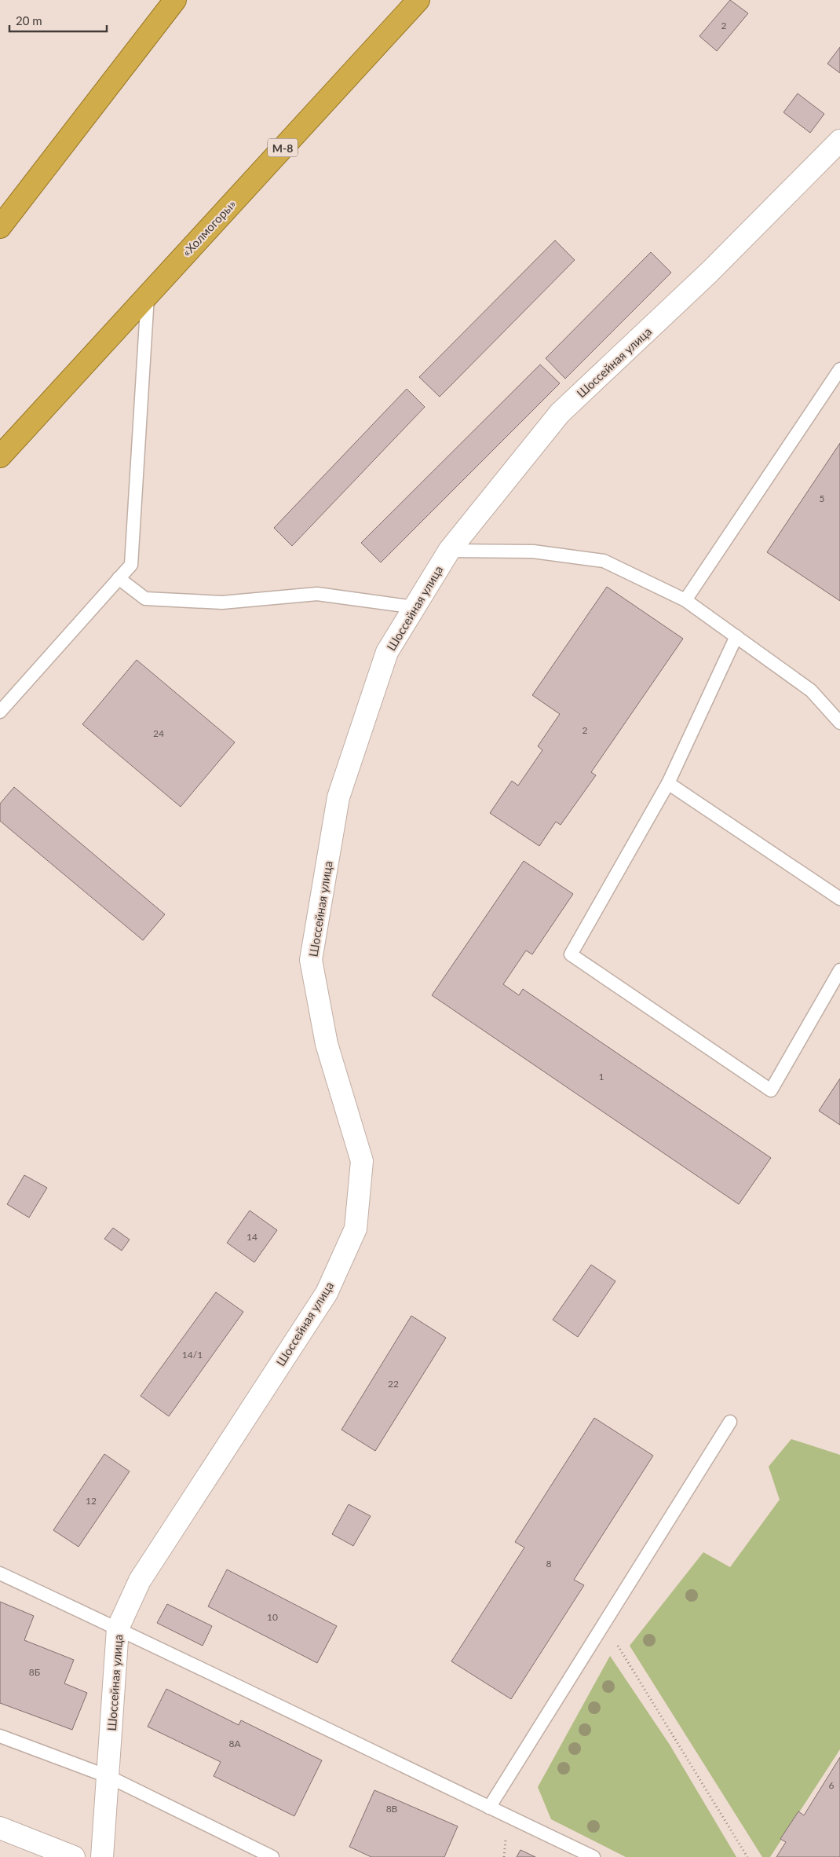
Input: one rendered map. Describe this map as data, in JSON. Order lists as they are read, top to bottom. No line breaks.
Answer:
{"streets":{"highway":["М-8","«Холмогоры»"],"street":["Шоссейная улица"]},"house_numbers":["2","5","2","24","1","14","14/1","22","12","8","10","8Б","8А","6","8В"],"scale_bar":"20 m"}
